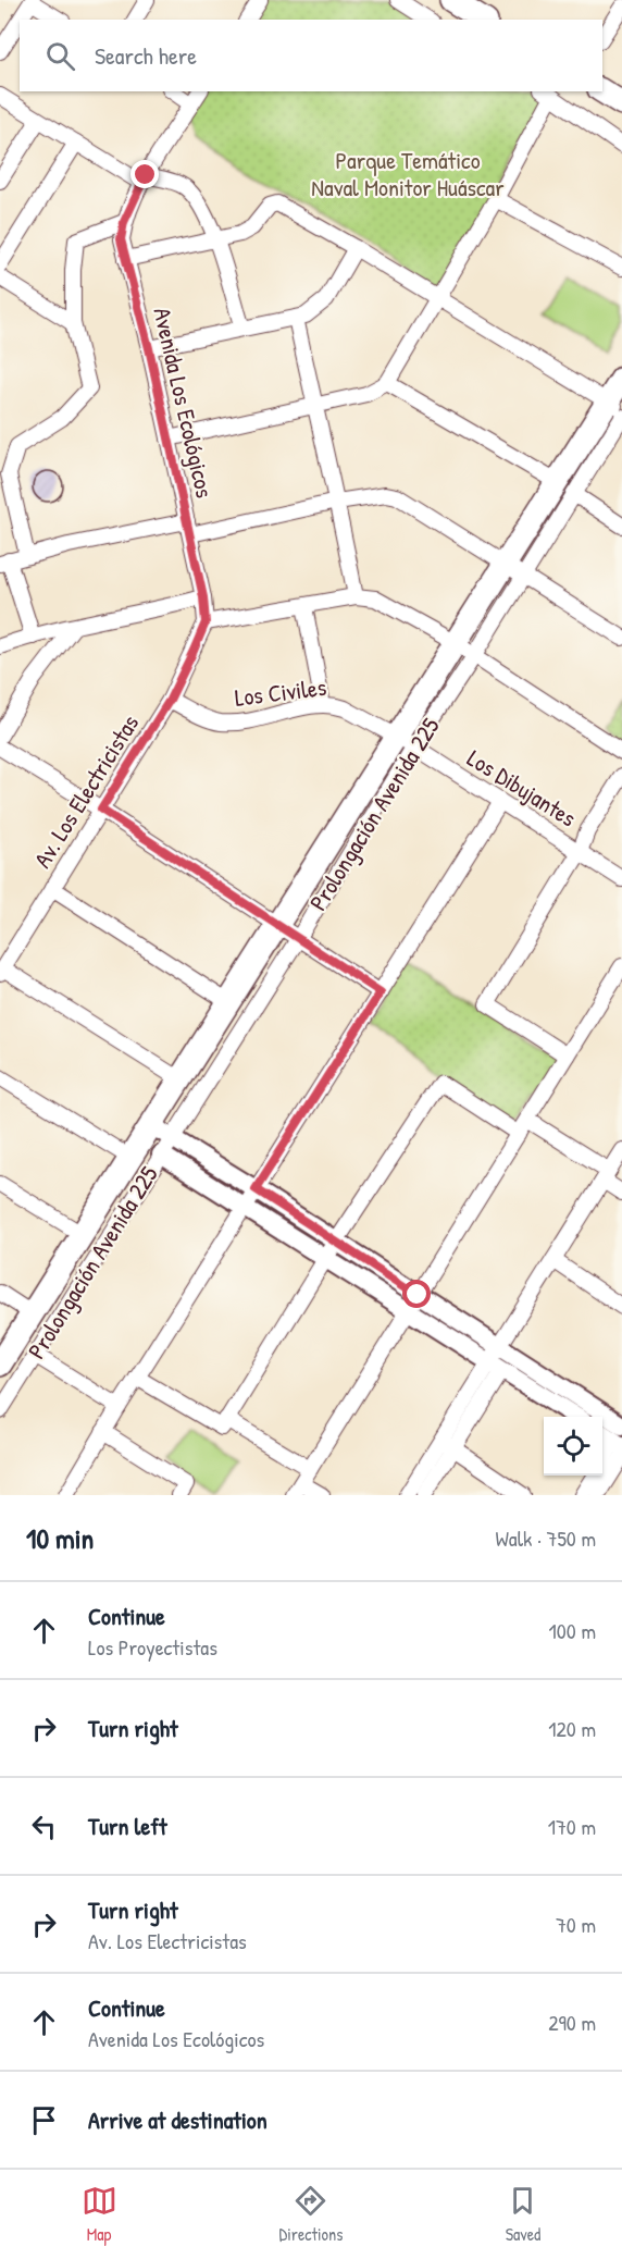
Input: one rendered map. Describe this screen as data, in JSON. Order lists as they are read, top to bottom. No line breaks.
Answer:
{"streets":{"main road":["Prolongación Avenida 225"],"street":["Avenida Los Ecológicos","Los Civiles","Los Dibujantes","Av. Los Electricistas"]},"crossings":[["Avenida Los Ecológicos","Los Civiles"],["Avenida Los Ecológicos","Av. Los Electricistas"],["Los Civiles","Los Dibujantes"],["Los Civiles","Av. Los Electricistas"],["Los Civiles","Prolongación Avenida 225"],["Los Dibujantes","Prolongación Avenida 225"]],"parks":["Parque Temático Naval Monitor Huáscar"],"page":{"search":"Search here","heading":["10 min","Walk · 750 m"],"list":[["Continue","Los Proyectistas","100 m"],["Turn right","120 m"],["Turn left","170 m"],["Turn right","Av. Los Electricistas","70 m"],["Continue","Avenida Los Ecológicos","290 m"],"Arrive at destination"],"nav":["Map","Directions","Saved"]}}
